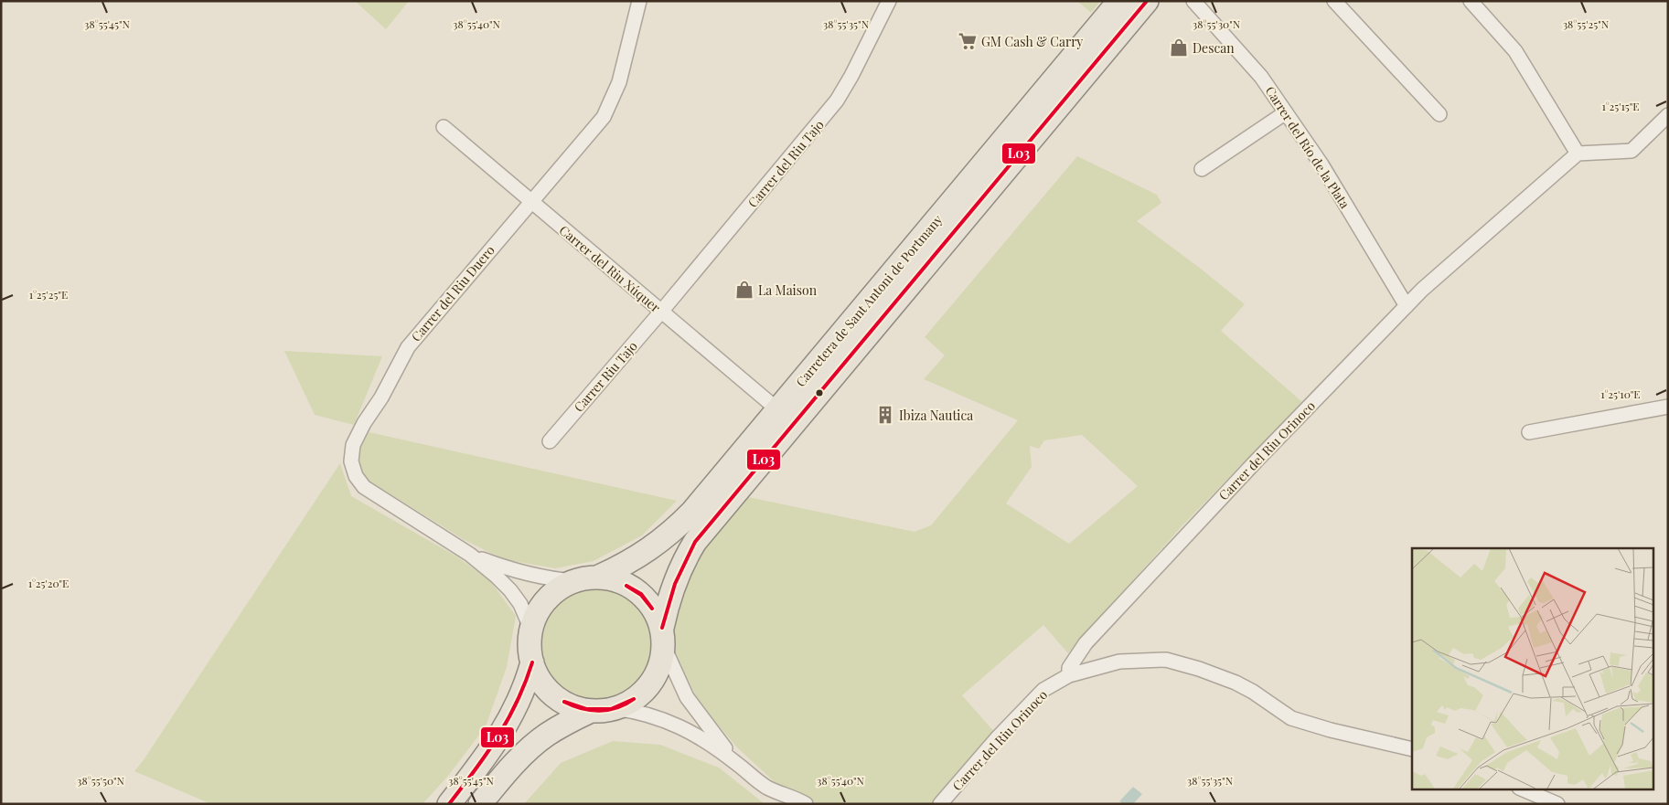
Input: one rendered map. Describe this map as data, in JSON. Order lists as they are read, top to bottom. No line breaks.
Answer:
{"streets":{"main road":["Carretera de Sant Antoni de Portmany"],"street":["Carrer del Río de la Plata","Carrer del Riu Tajo","Carrer del Riu Xúquer","Carrer del Riu Duero","Carrer Riu Tajo","Carrer del Riu Orinoco"]},"crossings":[["Carrer del Río de la Plata","Carrer del Riu Orinoco"],["Carrer del Riu Tajo","Carrer del Riu Xúquer"],["Carrer del Riu Tajo","Carrer Riu Tajo"],["Carrer del Riu Xúquer","Carrer del Riu Duero"],["Carrer del Riu Xúquer","Carretera de Sant Antoni de Portmany"],["Carrer del Riu Xúquer","Carrer Riu Tajo"]],"places":{"supermarket":["GM Cash & Carry"],"shop":["Descan","La Maison"],"building":["Ibiza Nautica"]},"lines":["transit line L03"],"coordinates":["38°55'45\"N","38°55'40\"N","38°55'35\"N","38°55'30\"N","38°55'25\"N","1°25'15\"E","1°25'25\"E","1°25'10\"E","1°25'20\"E","38°55'50\"N"]}
